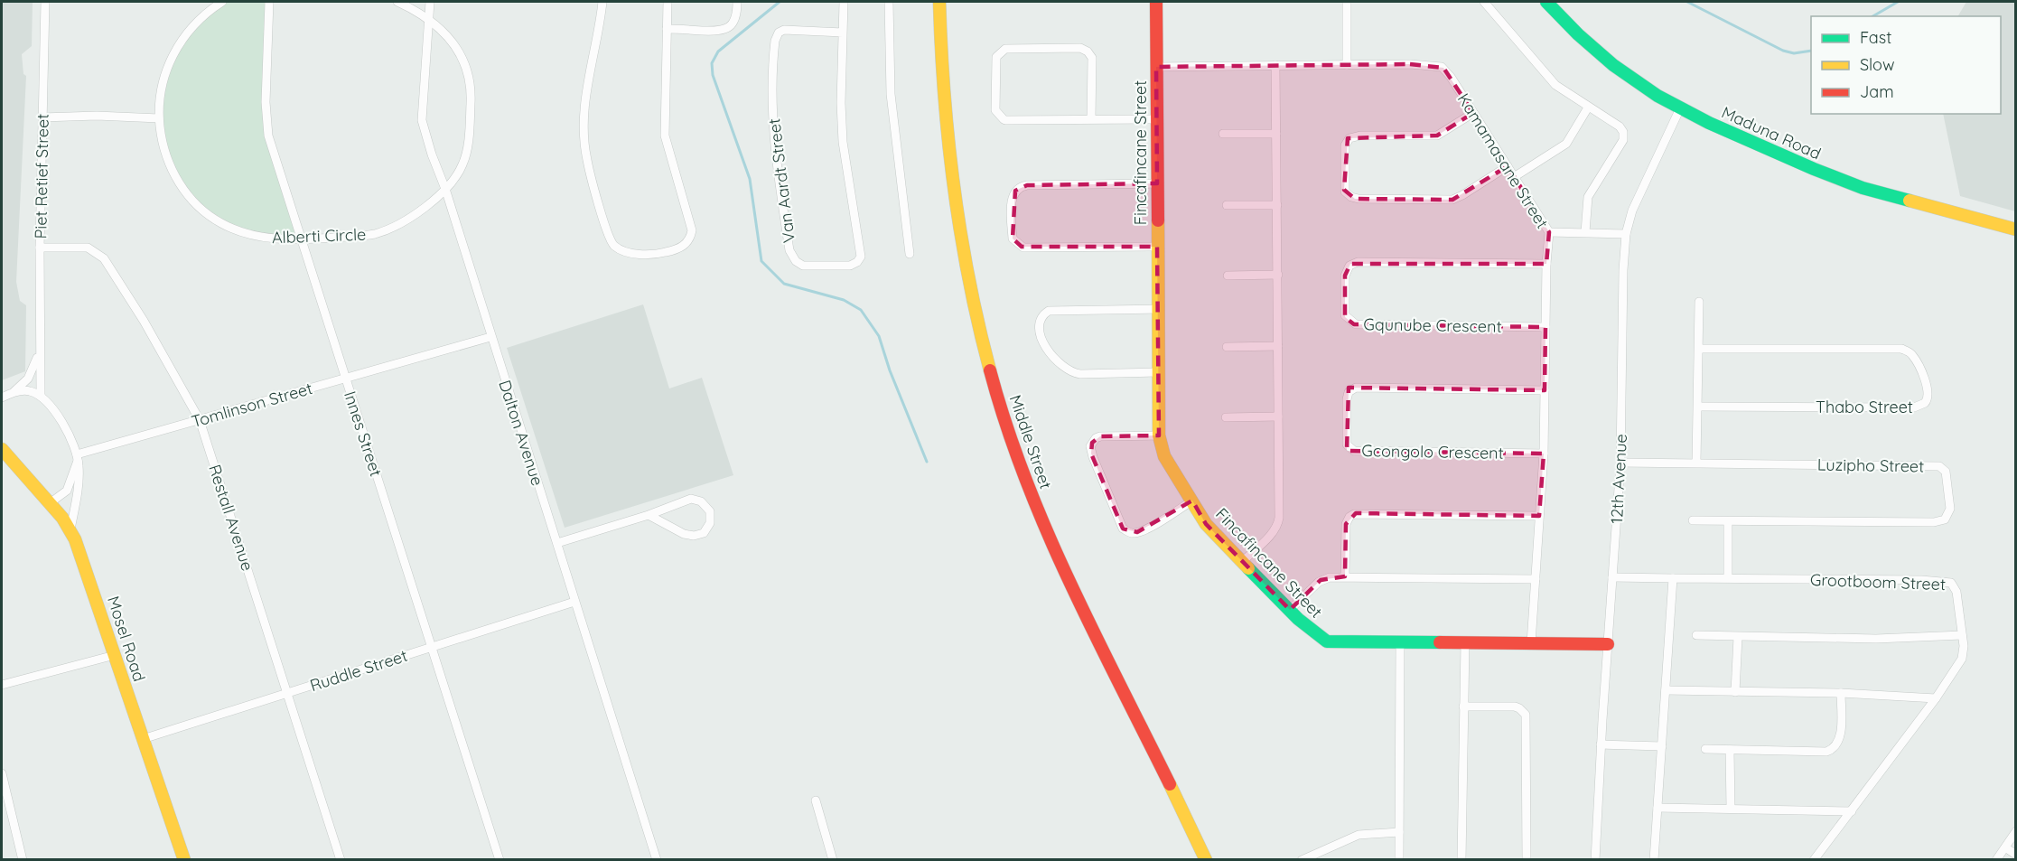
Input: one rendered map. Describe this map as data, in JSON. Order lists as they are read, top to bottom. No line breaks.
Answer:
{"streets":{"street":["Maduna Road","Fincafincane Street","Kamamasane Street","Piet Retief Street","Van Aardt Street","Alberti Circle","Gqunube Crescent","Tomlinson Street","Thabo Street","Dalton Avenue","Innes Street","Middle Street","Gcongolo Crescent","Luzipho Street","12th Avenue","Restall Avenue","Grootboom Street","Mosel Road","Ruddle Street"]},"crossings":[["Maduna Road","12th Avenue"],["Fincafincane Street","Kamamasane Street"],["Fincafincane Street","12th Avenue"],["Kamamasane Street","Gqunube Crescent"],["Kamamasane Street","Gcongolo Crescent"],["Piet Retief Street","Restall Avenue"],["Alberti Circle","Dalton Avenue"],["Alberti Circle","Innes Street"],["Tomlinson Street","Dalton Avenue"],["Tomlinson Street","Innes Street"],["Tomlinson Street","Restall Avenue"],["Dalton Avenue","Ruddle Street"],["Innes Street","Ruddle Street"],["Luzipho Street","12th Avenue"],["12th Avenue","Grootboom Street"],["Restall Avenue","Ruddle Street"],["Mosel Road","Ruddle Street"]],"legend":["Fast","Slow","Jam"]}
